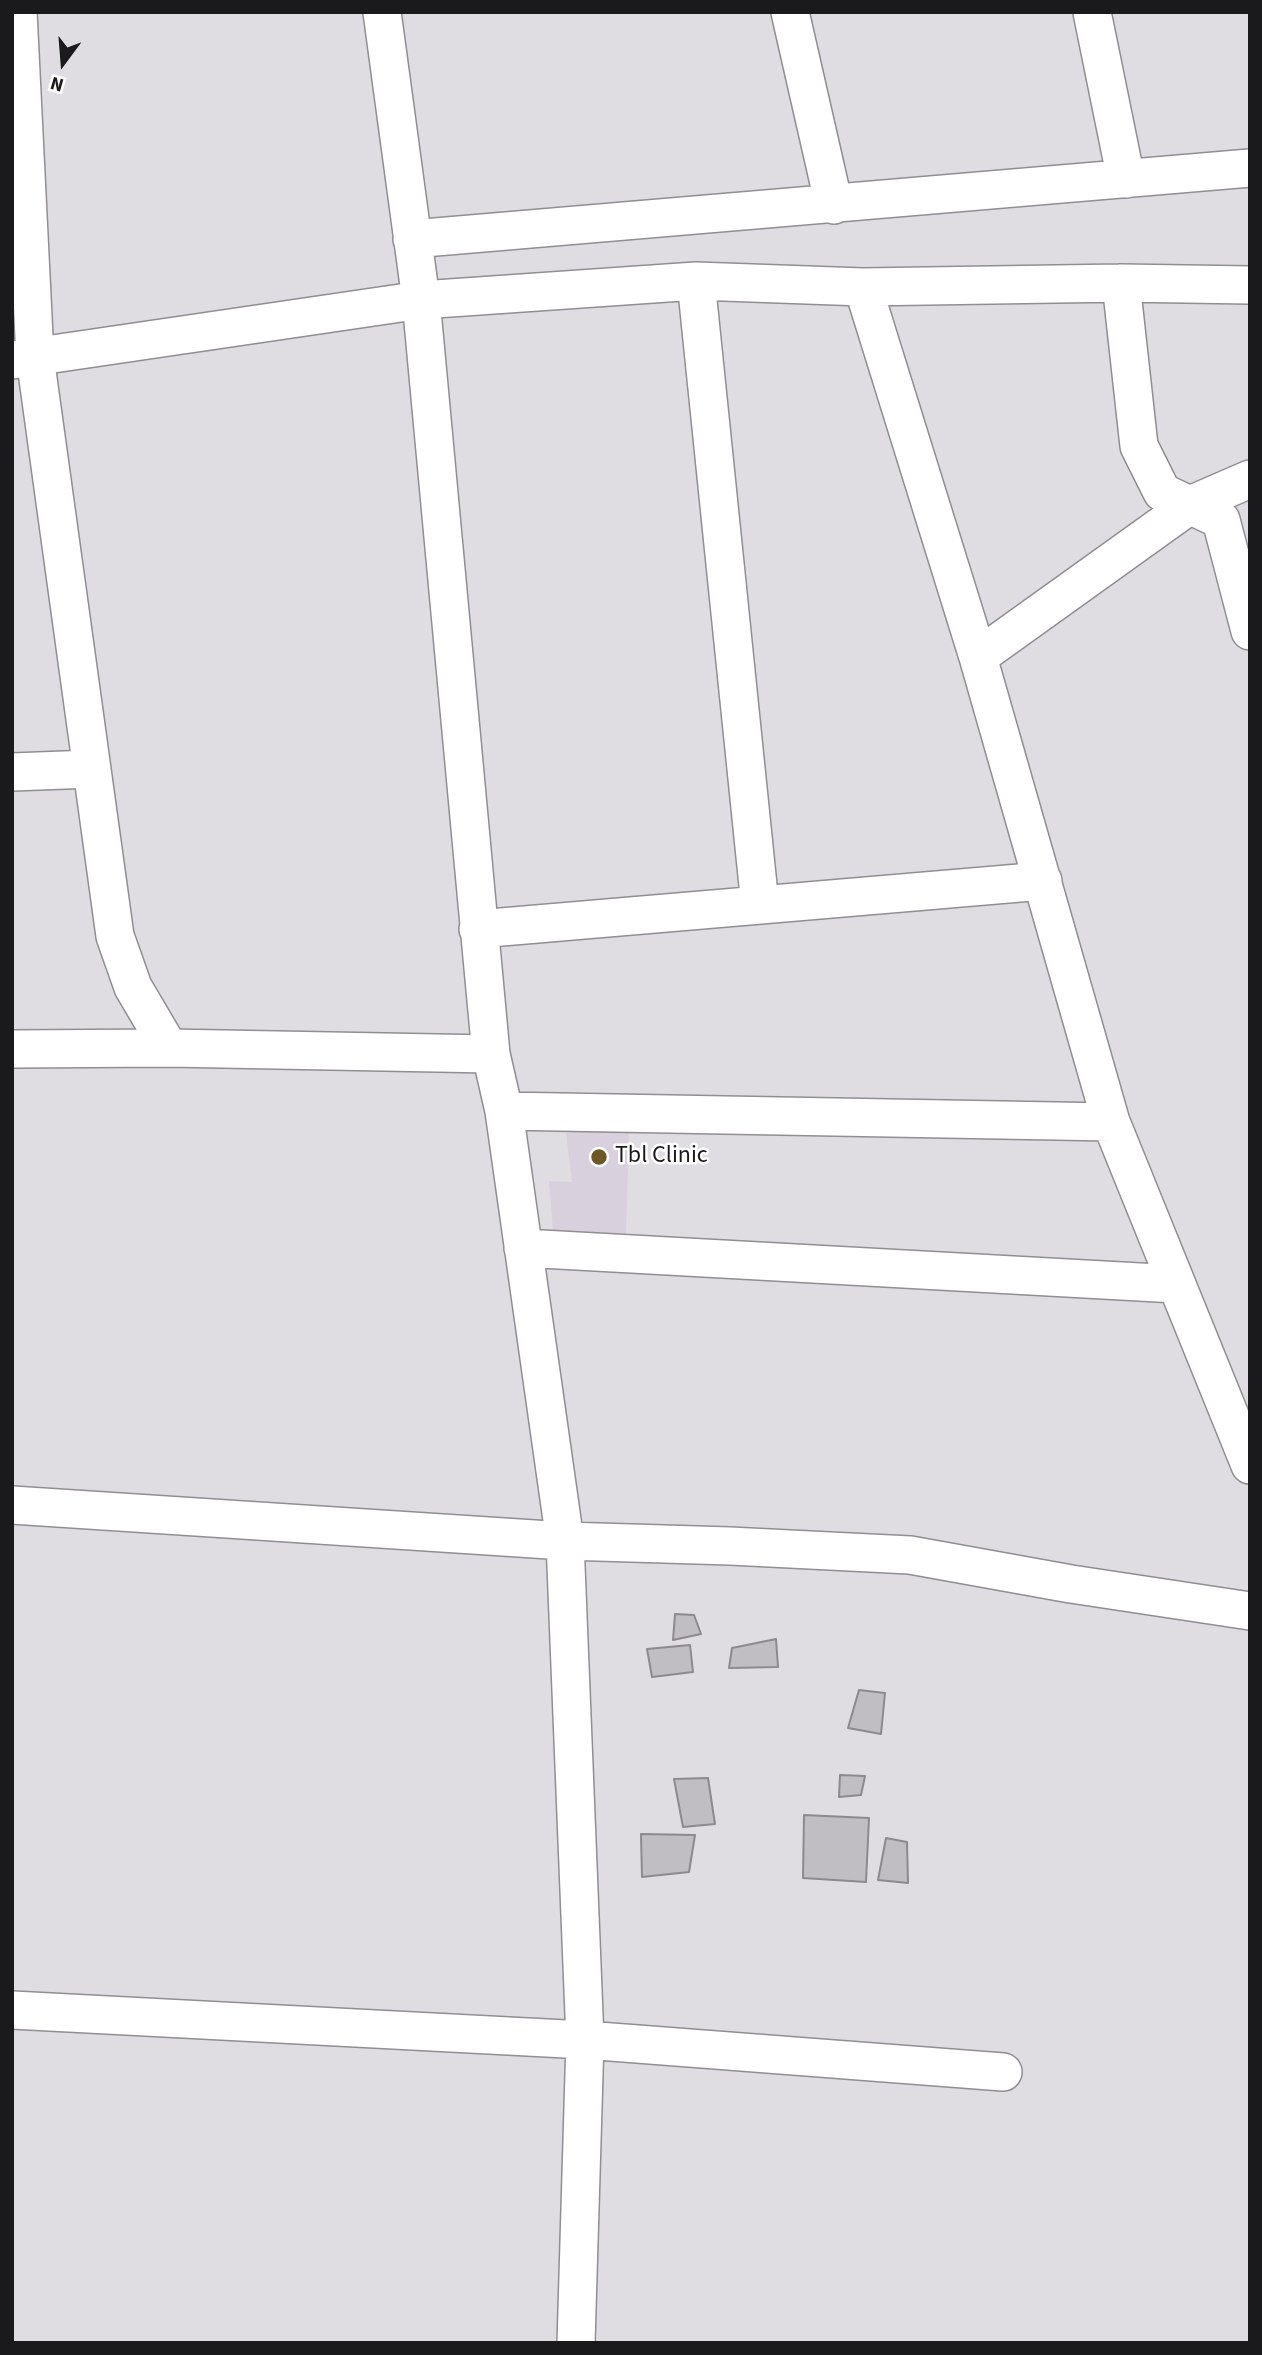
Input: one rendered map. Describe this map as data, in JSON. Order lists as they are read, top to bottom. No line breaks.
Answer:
{"places":["Tbl Clinic"],"north":"bottom"}
